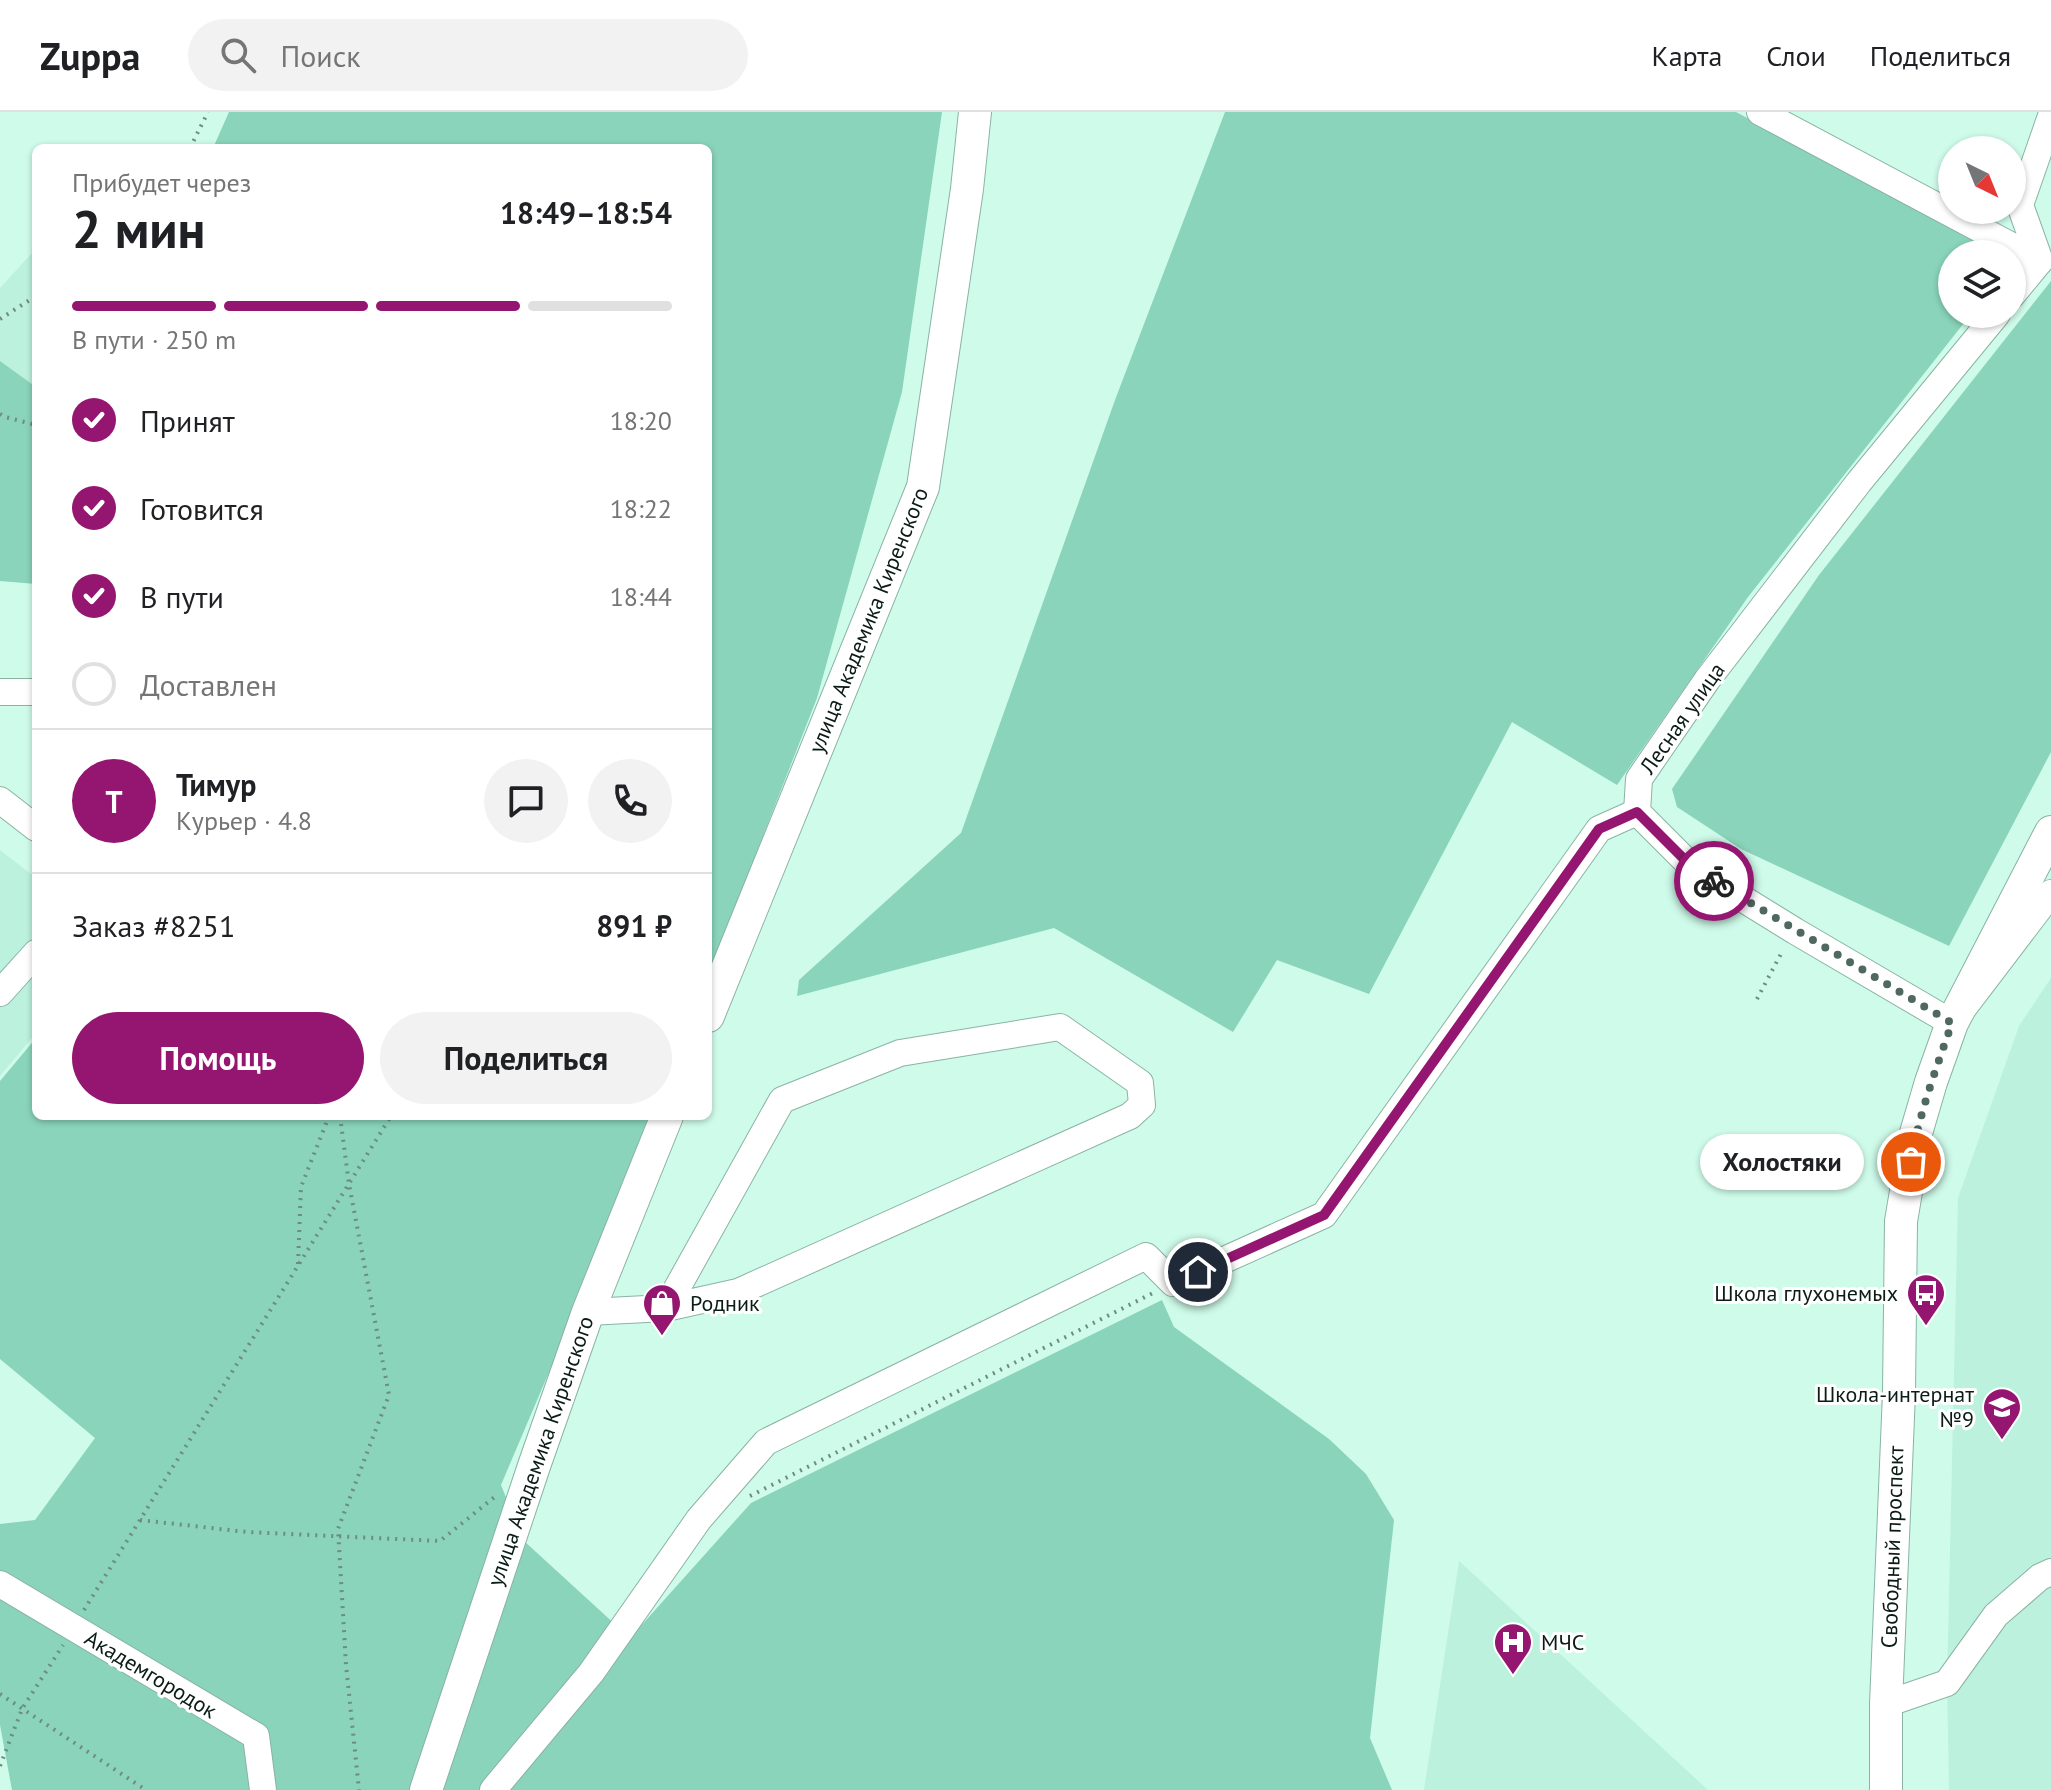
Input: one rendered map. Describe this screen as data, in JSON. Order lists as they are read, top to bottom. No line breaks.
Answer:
{"streets":{"main road":["улица Академика Киренского","Свободный проспект"],"street":["Лесная улица","Академгородок"]},"places":{"other":["Холостяки"],"bus stop":["Школа глухонемых"],"shop":["Родник"],"school or university":["Школа-интернат №9"],"hospital":["МЧС"]},"north":"bottom right","page":{"header":"Zuppa","search":"Поиск","nav":["Карта","Слои","Поделиться"],"heading":["2 мин","Прибудет через","18:49–18:54"],"panel":["Тимур","Курьер · 4.8","Заказ #8251","891 ₽"],"bar":"В пути · 250 m","list":[["Принят","18:20"],["Готовится","18:22"],["В пути","18:44"],"Доставлен"],"round":"Т","buttons":["Помощь","Поделиться"],"bubble":"Холостяки"}}
